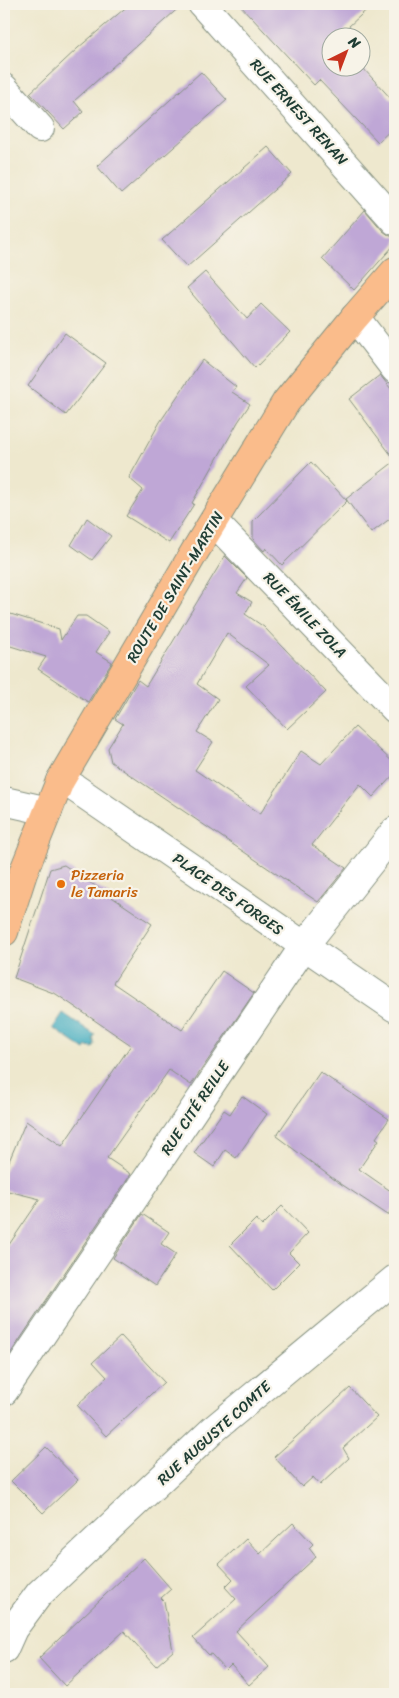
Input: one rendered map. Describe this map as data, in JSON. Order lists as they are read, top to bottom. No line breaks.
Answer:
{"streets":{"main road":["ROUTE DE SAINT-MARTIN"],"street":["RUE ERNEST RENAN","RUE ÉMILE ZOLA","PLACE DES FORGES","RUE CITÉ REILLE","RUE AUGUSTE COMTE"]},"crossings":[["ROUTE DE SAINT-MARTIN","RUE ÉMILE ZOLA"],["ROUTE DE SAINT-MARTIN","PLACE DES FORGES"],["PLACE DES FORGES","RUE CITÉ REILLE"]],"places":["Pizzeria le Tamaris"],"north":"top right"}
